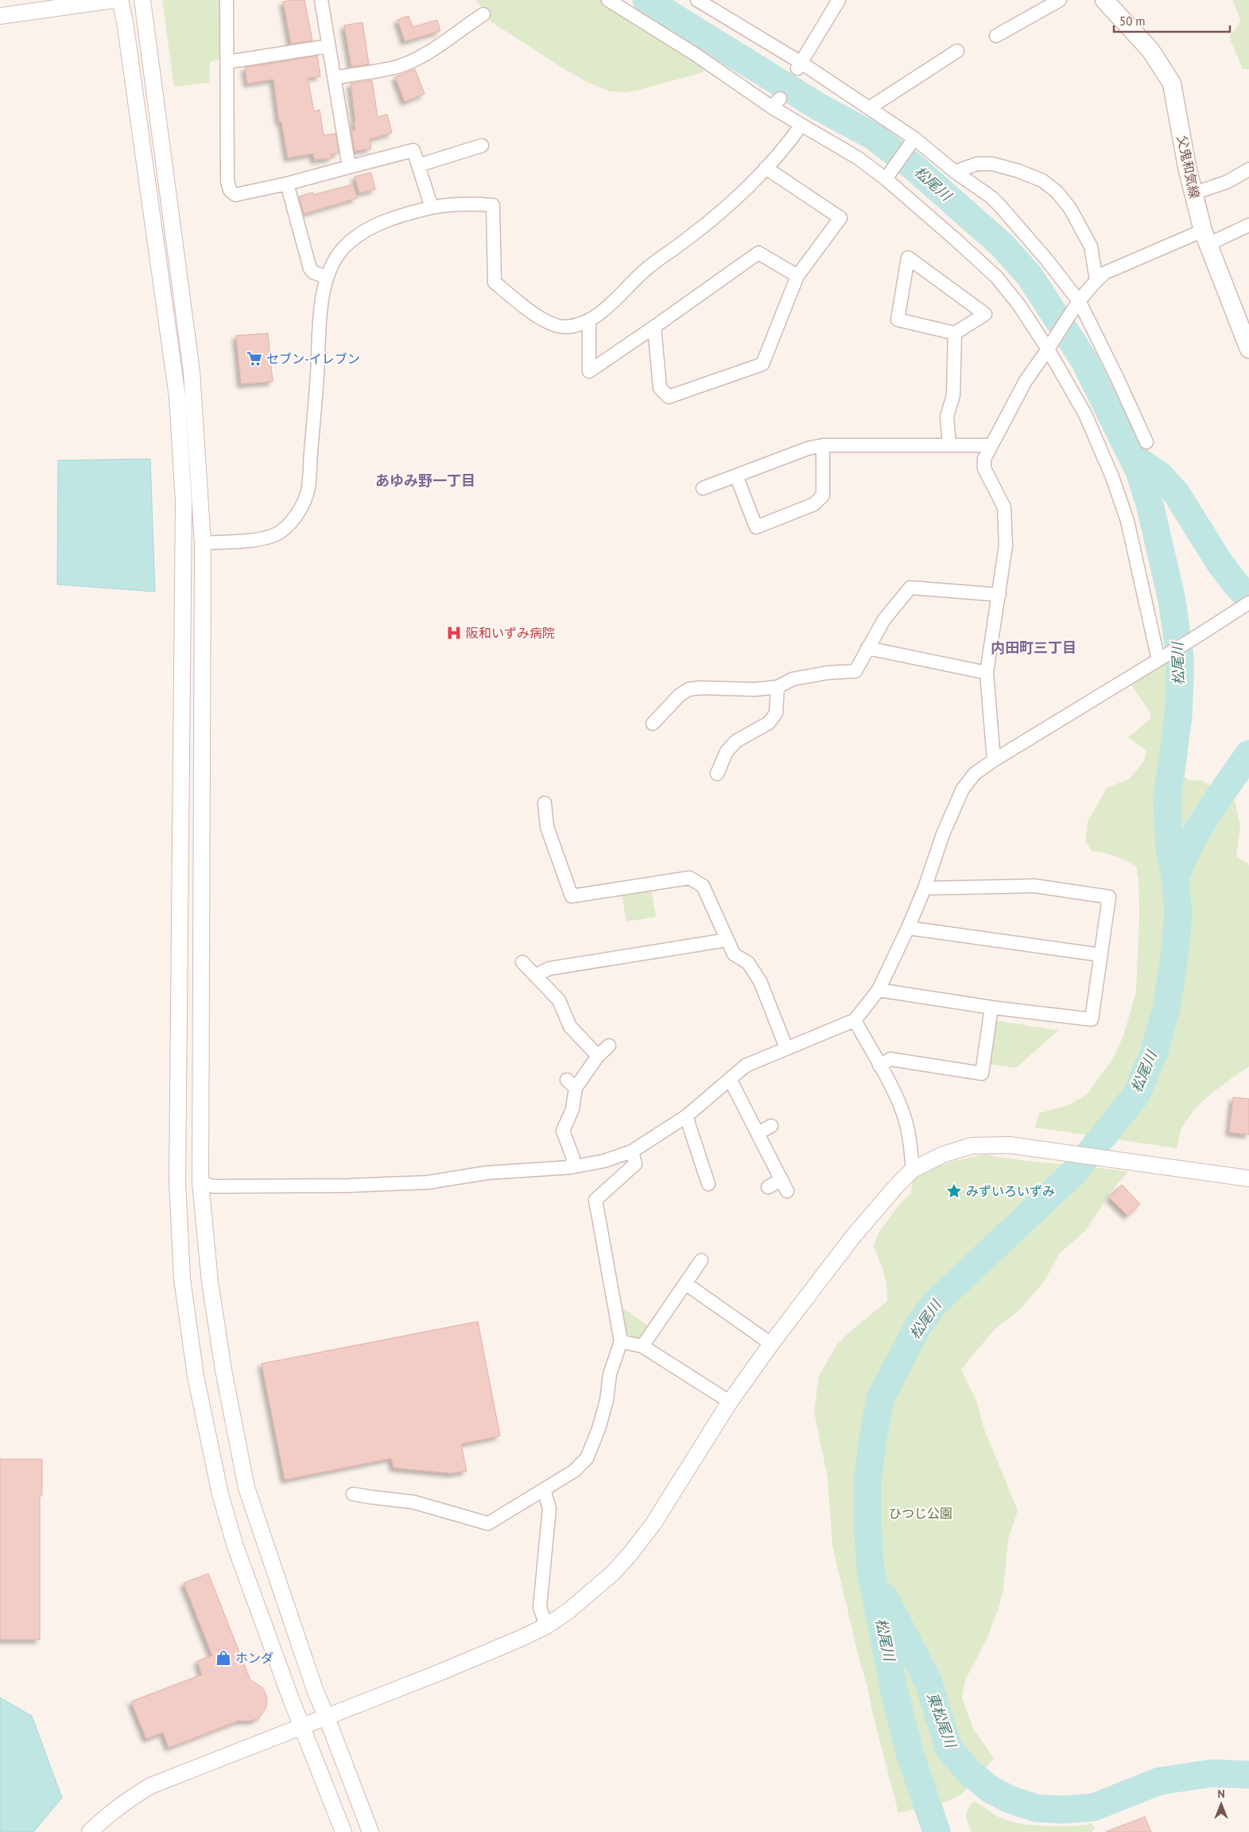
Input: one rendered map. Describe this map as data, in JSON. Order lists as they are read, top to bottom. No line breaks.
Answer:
{"streets":{"main road":["父鬼和気線"]},"districts":["あゆみ野一丁目","内田町三丁目"],"water":["松尾川","東松尾川"],"parks":["ひつじ公園"],"places":{"supermarket":["セブン-イレブン"],"hospital":["阪和いずみ病院"],"place":["みずいろいずみ"],"shop":["ホンダ"]},"scale_bar":"50 m","north":"top"}
